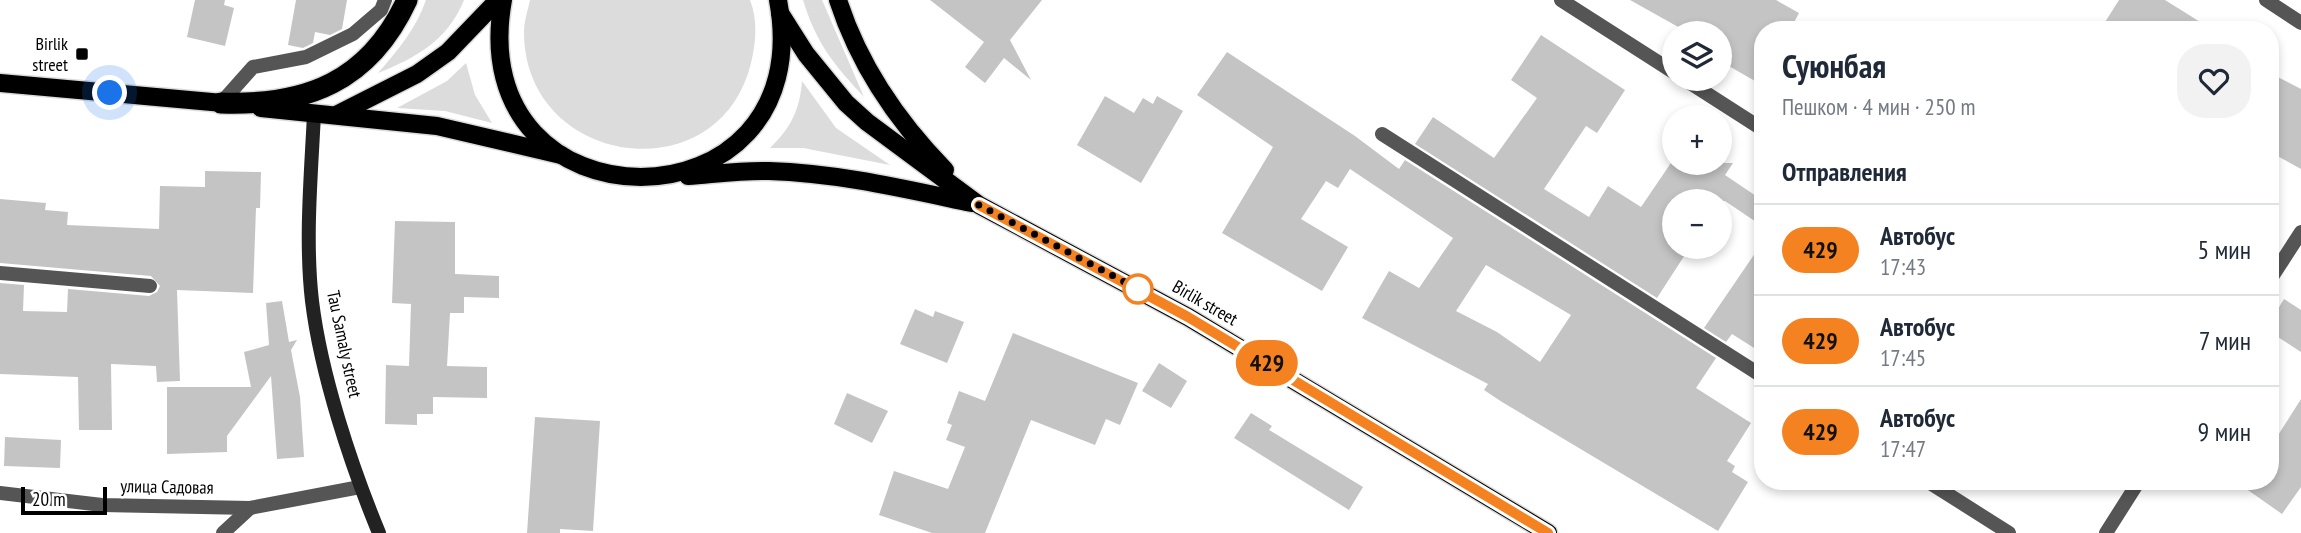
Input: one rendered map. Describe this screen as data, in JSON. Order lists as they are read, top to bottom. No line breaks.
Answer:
{"streets":{"main road":["Birlik street"],"street":["Tau Samaly street","улица Садовая"]},"crossings":[["Tau Samaly street","улица Садовая"]],"places":{"transit":["Birlik street"]},"lines":["bus line 429"],"scale_bar":"20 m","page":{"on_map":"429","map_buttons":["+","−"],"heading":[["Суюнбая","Пешком · 4 мин · 250 m"],"Отправления"],"list":[{"mark":"429","name":"Автобус","note":"17:43","value":"5 мин"},{"mark":"429","name":"Автобус","note":"17:45","value":"7 мин"},{"mark":"429","name":"Автобус","note":"17:47","value":"9 мин"}],"scale":"20 m"}}
